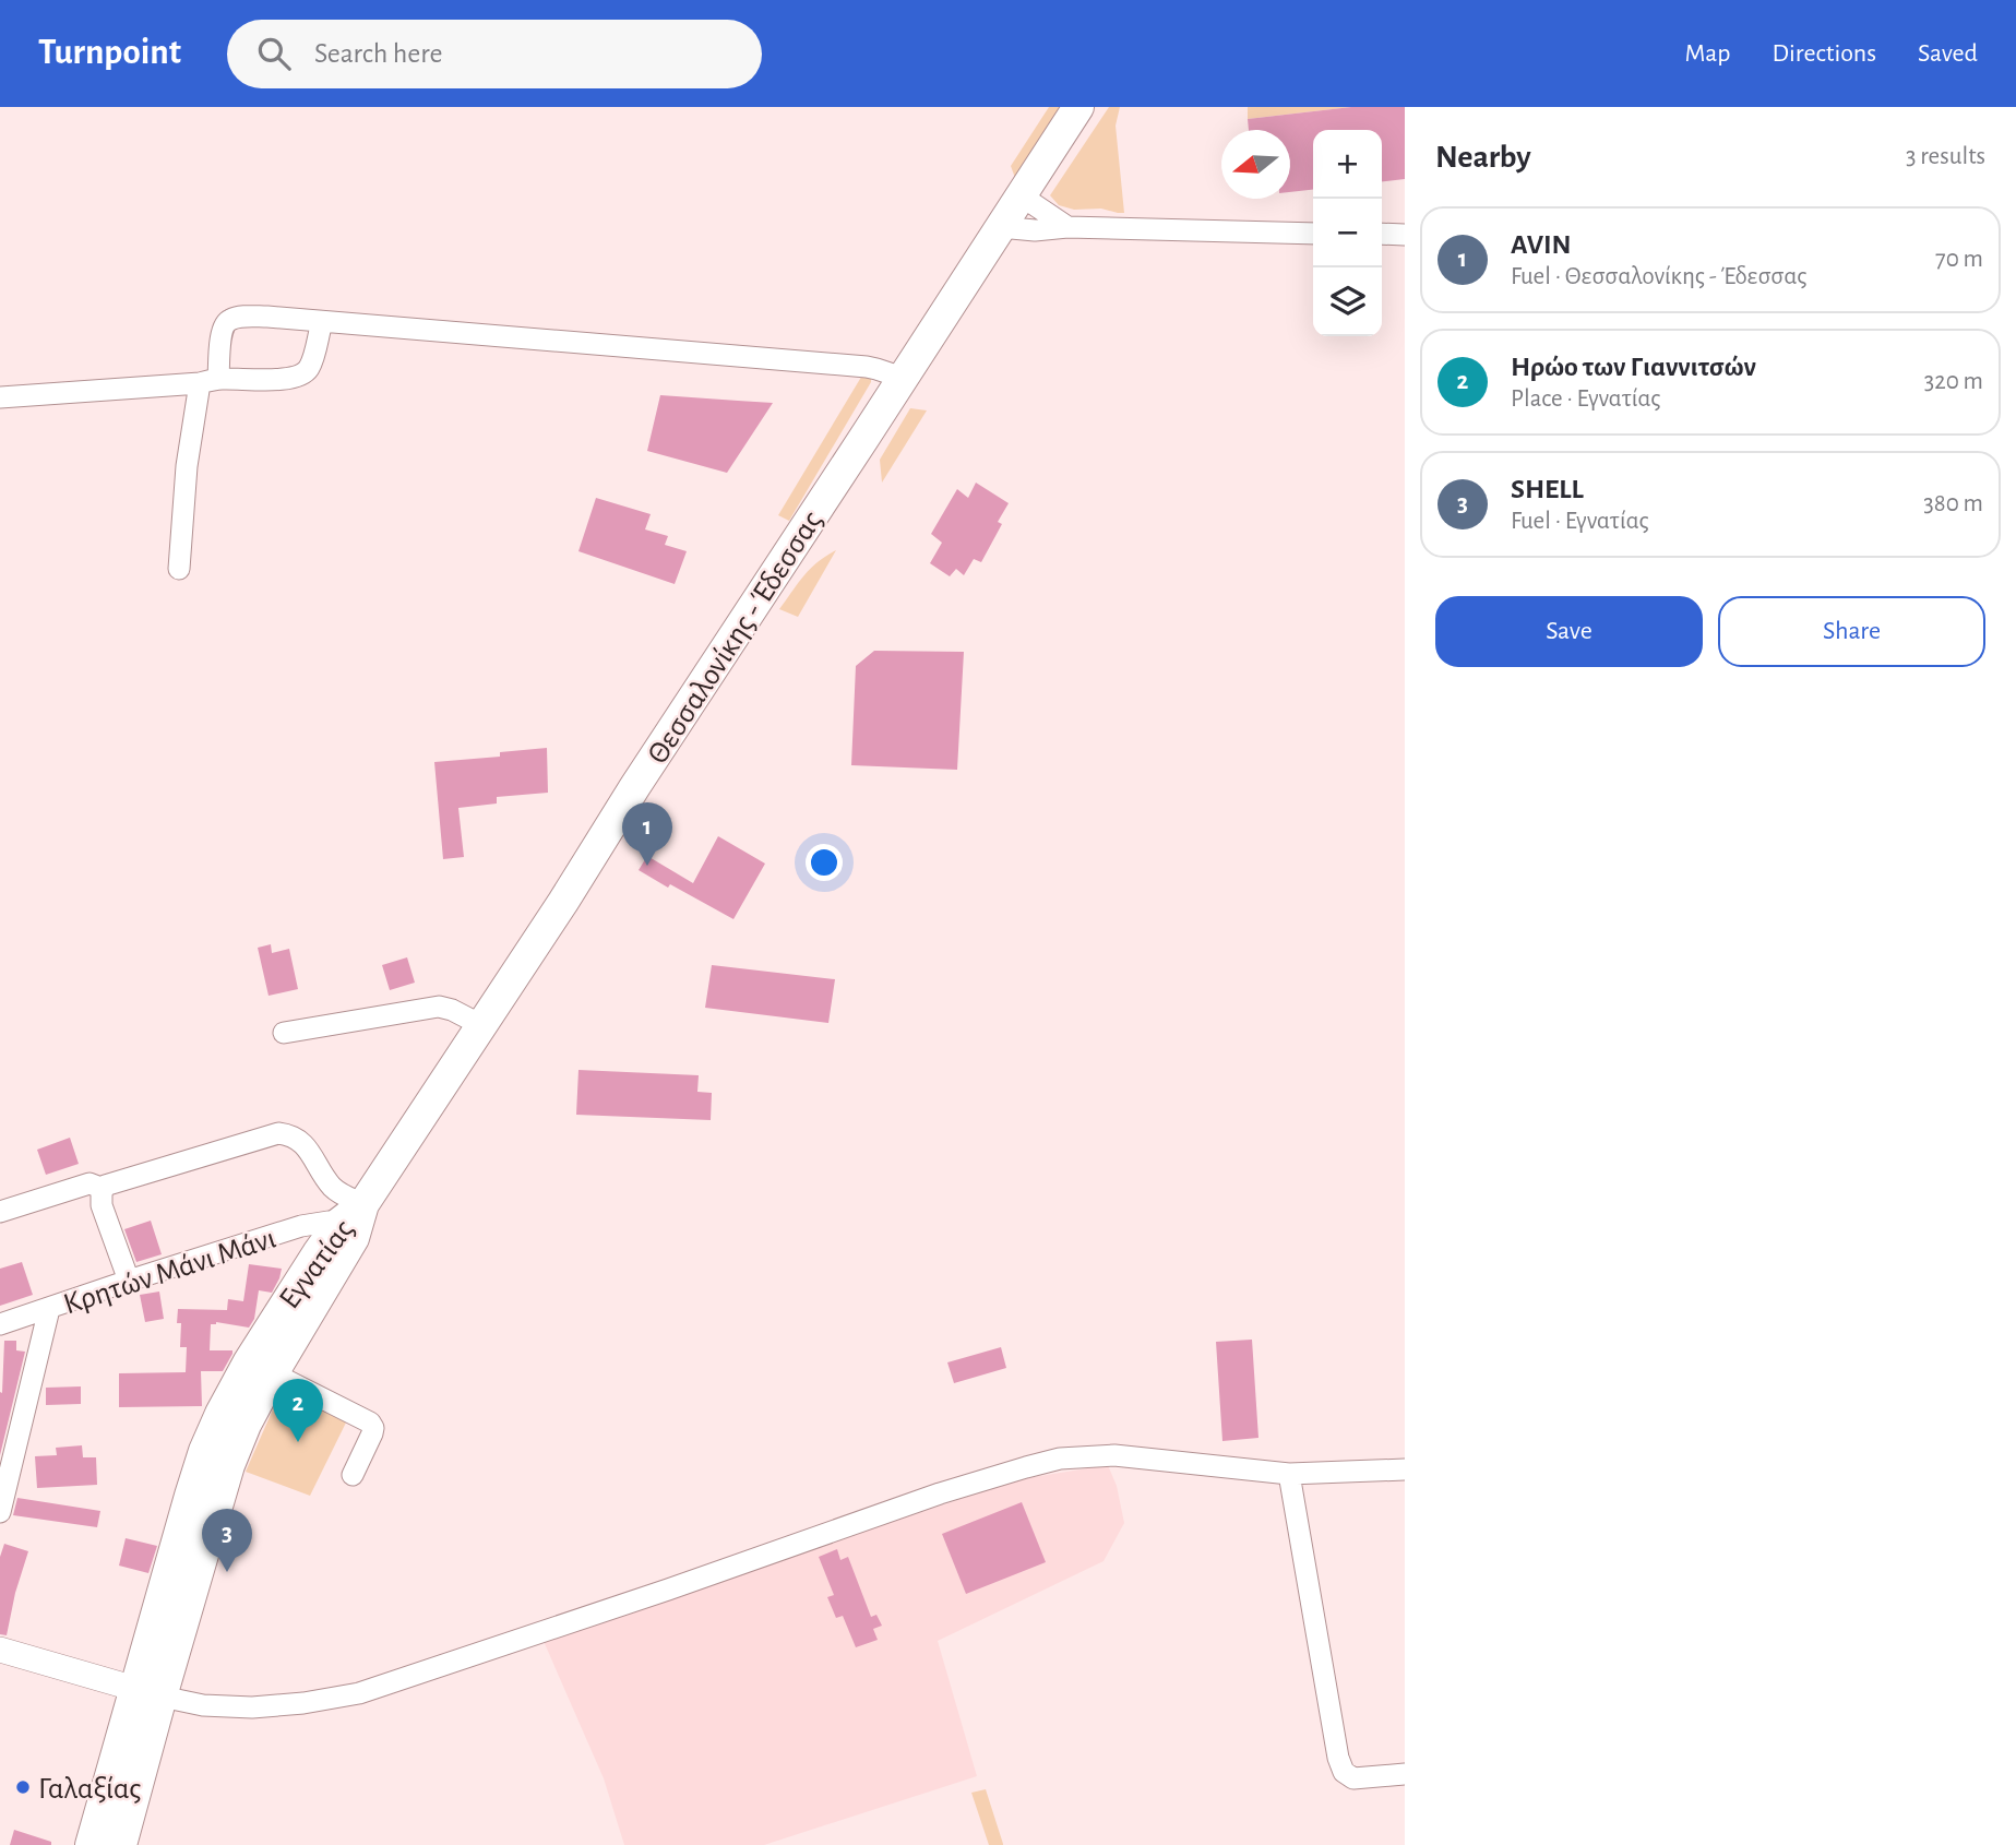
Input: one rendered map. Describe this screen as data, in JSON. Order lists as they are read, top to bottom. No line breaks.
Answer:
{"streets":{"highway":["Θεσσαλονίκης - Έδεσσας","Εγνατίας"],"street":["Κρητών Μάνι Μάνι"]},"crossings":[["Θεσσαλονίκης - Έδεσσας","Εγνατίας"],["Θεσσαλονίκης - Έδεσσας","Κρητών Μάνι Μάνι"],["Εγνατίας","Κρητών Μάνι Μάνι"]],"places":["Γαλαξίας"],"north":"left","page":{"header":"Turnpoint","search":"Search here","nav":["Map","Directions","Saved"],"heading":["Nearby","3 results"],"map_buttons":["+","−"],"list":[{"mark":"1","name":"AVIN","note":"Fuel · Θεσσαλονίκης - Έδεσσας","value":"70 m"},{"mark":"2","name":"Ηρώο των Γιαννιτσών","note":"Place · Εγνατίας","value":"320 m"},{"mark":"3","name":"SHELL","note":"Fuel · Εγνατίας","value":"380 m"}],"buttons":["Save","Share"],"pins":["1","2","3"]}}
